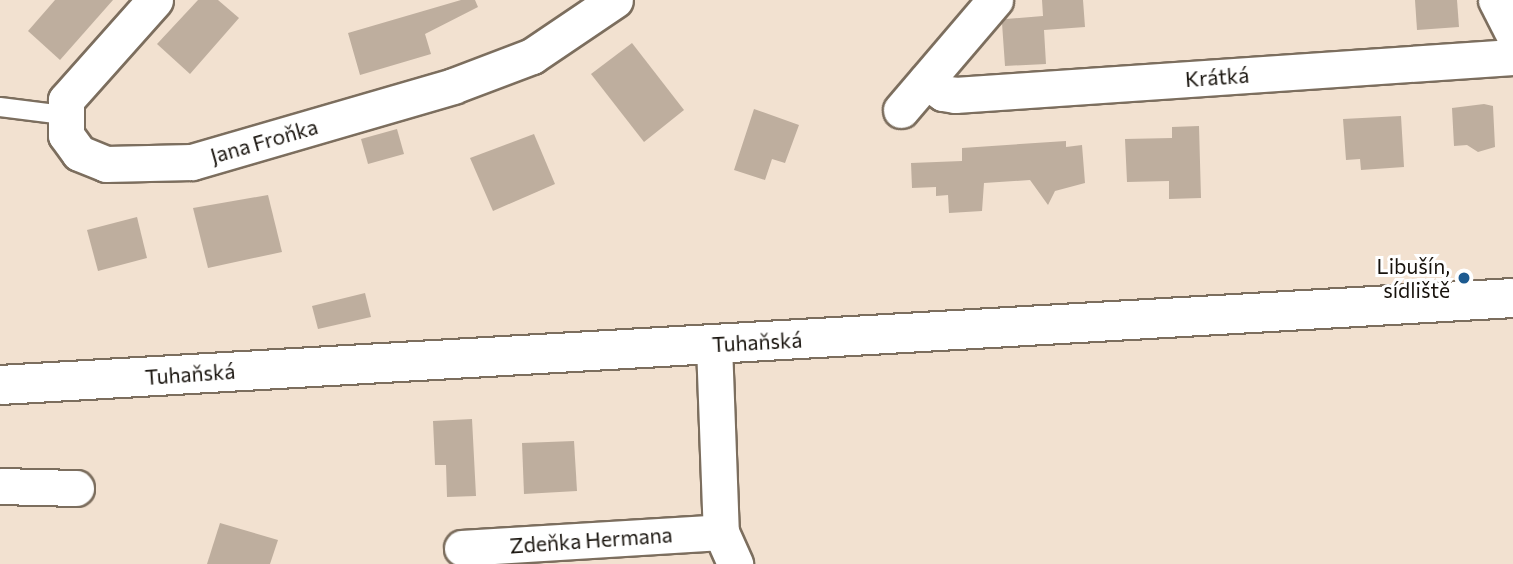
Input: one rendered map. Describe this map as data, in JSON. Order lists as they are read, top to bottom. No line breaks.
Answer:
{"streets":{"street":["Krátká","Jana Froňka","Tuhaňská","Zdeňka Hermana"]},"places":["Libušín, sídliště"]}
